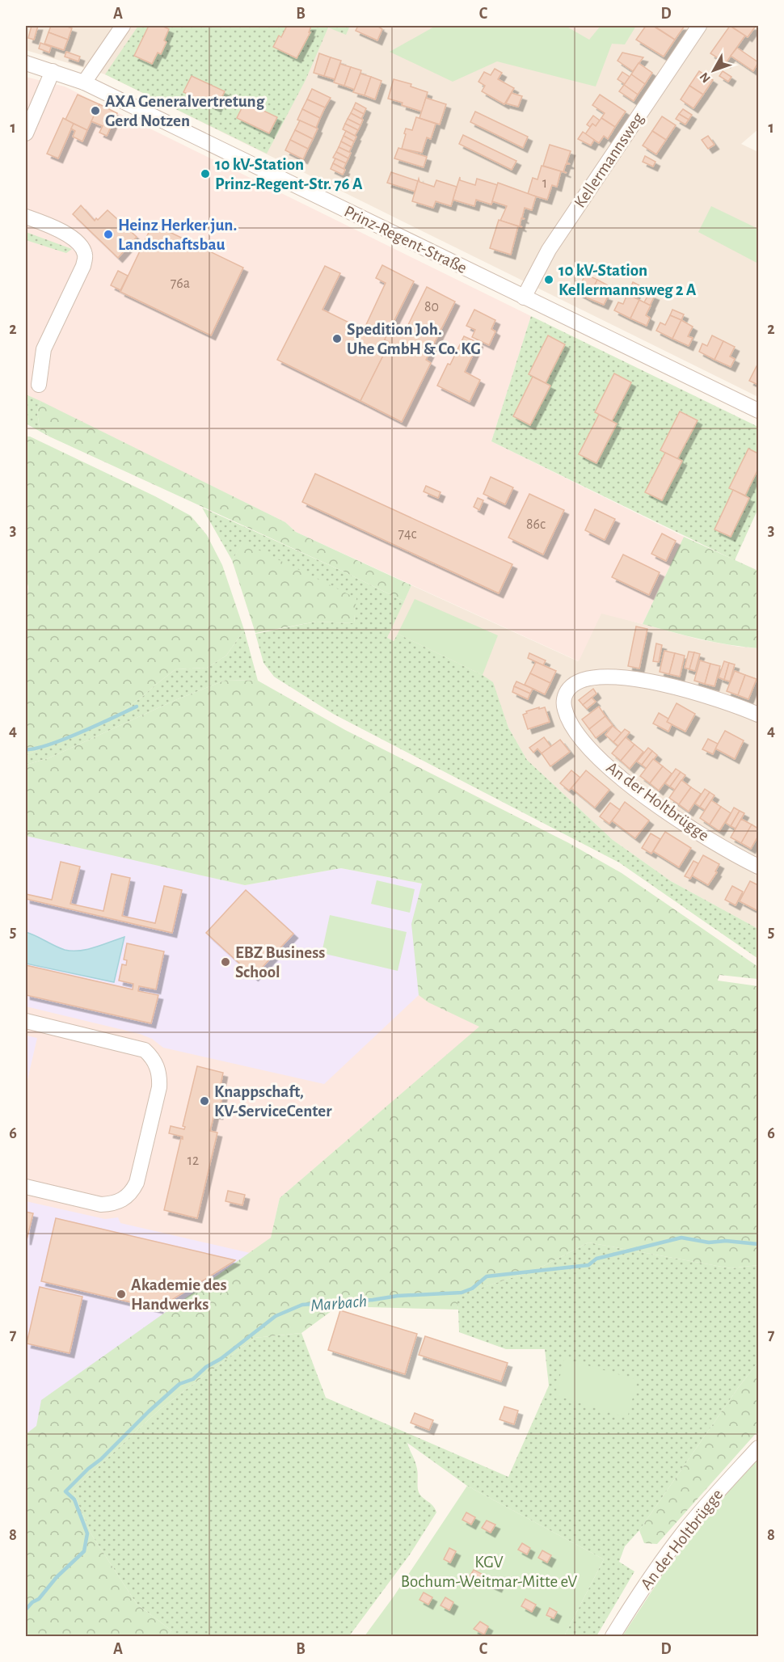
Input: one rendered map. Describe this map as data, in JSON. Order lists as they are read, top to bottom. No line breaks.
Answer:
{"streets":{"street":["Kellermannsweg","Prinz-Regent-Straße","An der Holtbrügge"]},"crossings":[["Kellermannsweg","Prinz-Regent-Straße"]],"water":["Marbach"],"parks":["KGV Bochum-Weitmar-Mitte eV"],"places":["AXA Generalvertretung Gerd Notzen","10 kV-Station Prinz-Regent-Str. 76 A","Heinz Herker jun. Landschaftsbau","10 kV-Station Kellermannsweg 2 A","Spedition Joh. Uhe GmbH & Co. KG","EBZ Business School","Knappschaft, KV-ServiceCenter","Akademie des Handwerks"],"house_numbers":["1","76a","80","86c","74c","12"],"north":"bottom left","grid":{"columns":["A","B","C","D"],"rows":["1","2","3","4","5","6","7","8"]}}
